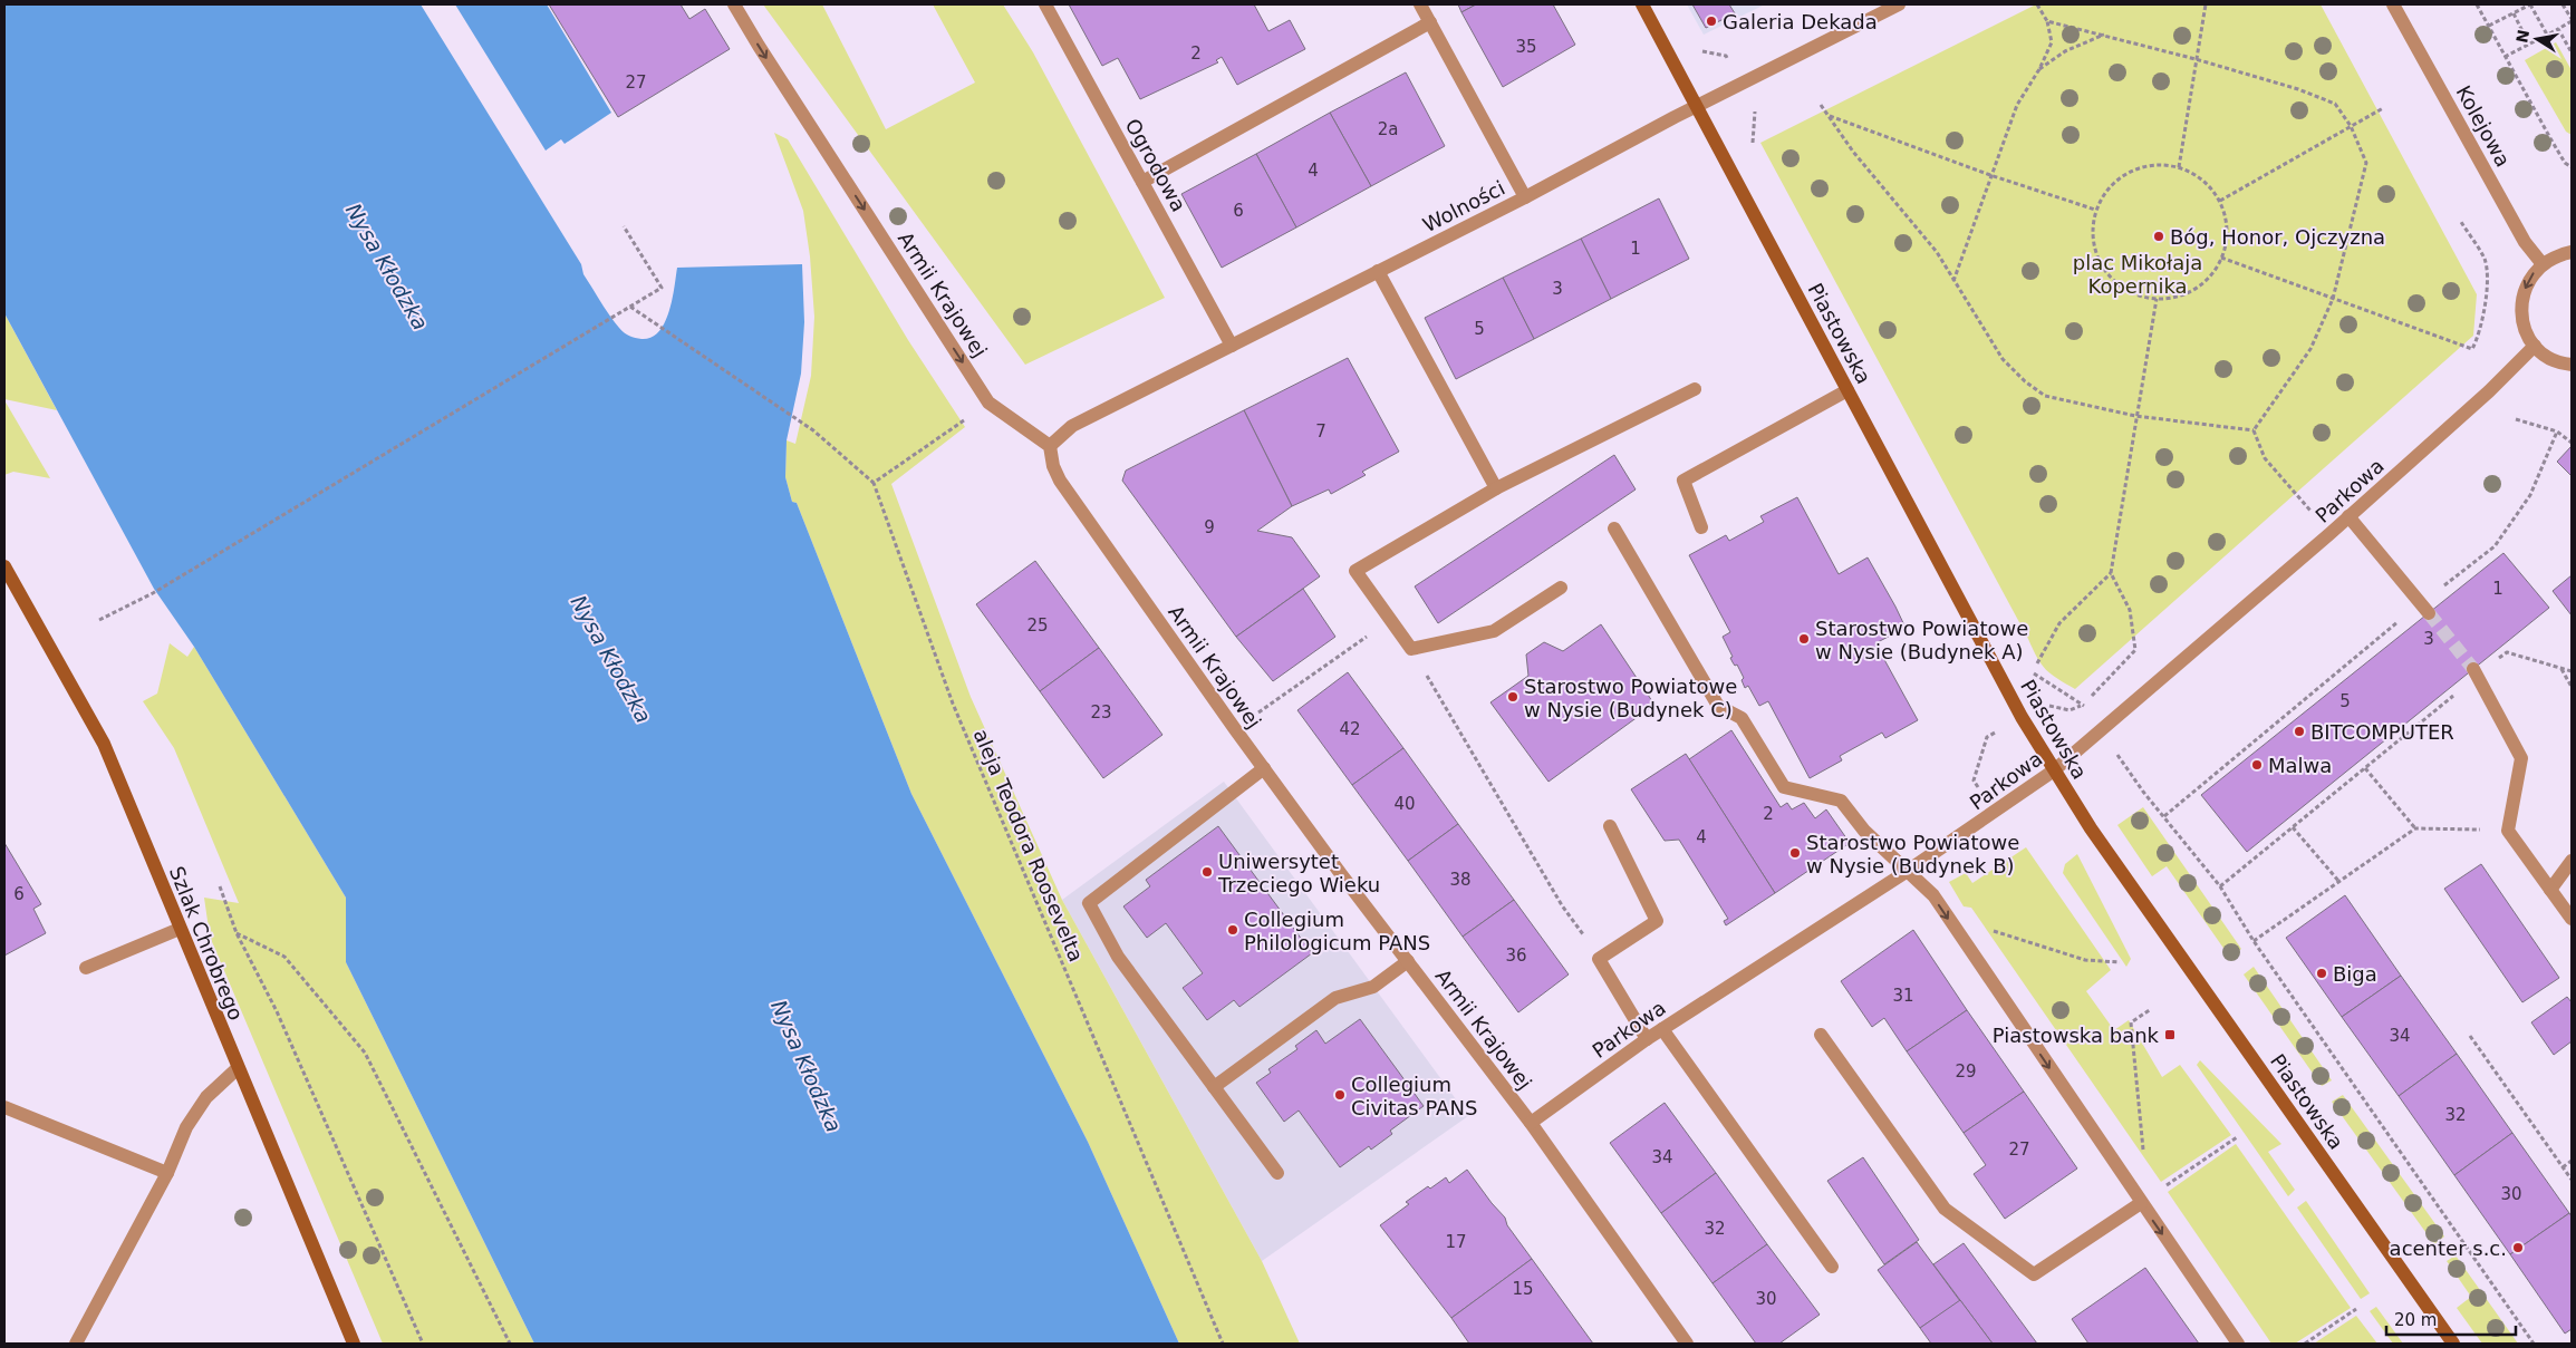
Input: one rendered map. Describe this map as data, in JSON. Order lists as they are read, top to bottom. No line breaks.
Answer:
{"streets":{"street":["Kolejowa","Ogrodowa","Wolności","Armii Krajowej","Piastowska","Parkowa","Szlak Chrobrego"],"path":["aleja Teodora Roosevelta"]},"crossings":[["Ogrodowa","Wolności"],["Wolności","Armii Krajowej"],["Wolności","Piastowska"],["Armii Krajowej","Parkowa"],["Piastowska","Parkowa"]],"water":["Nysa Kłodzka"],"parks":["plac Mikołaja Kopernika"],"places":{"other":["Galeria Dekada","Bóg, Honor, Ojczyzna","Starostwo Powiatowe w Nysie (Budynek A)","Starostwo Powiatowe w Nysie (Budynek C)","BITCOMPUTER","Malwa","Starostwo Powiatowe w Nysie (Budynek B)","Uniwersytet Trzeciego Wieku","Collegium Philologicum PANS","Biga","Collegium Civitas PANS","acenter s.c."],"transit":["Piastowska bank"]},"house_numbers":["35","2","27","2a","4","6","1","3","5","7","9","1","25","3","5","23","42","40","2","4","38","6","36","31","34","29","32","27","34","30","32","17","15","30"],"scale_bar":"20 m","north":"left"}
